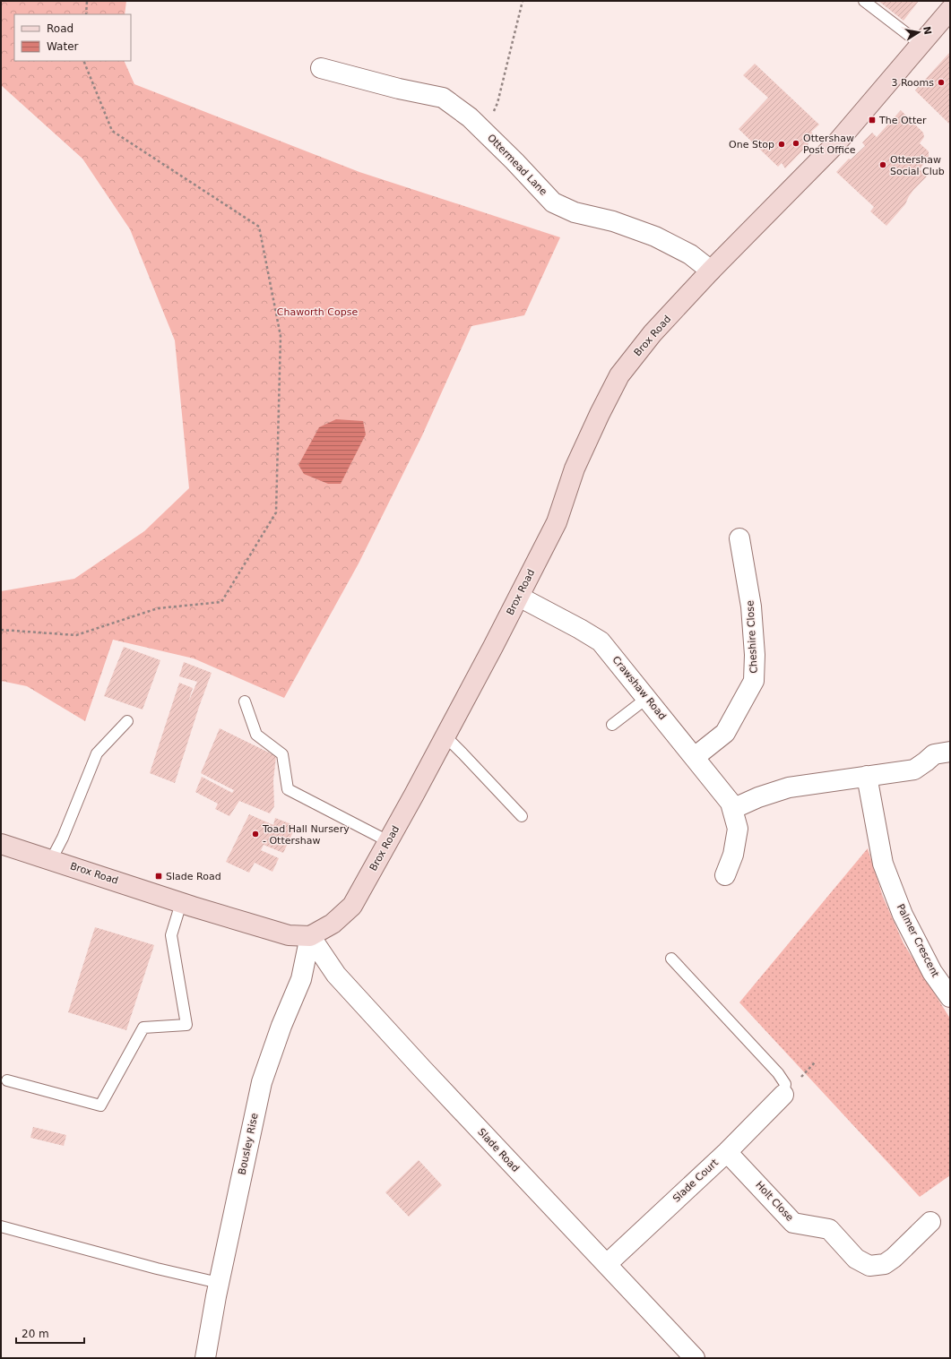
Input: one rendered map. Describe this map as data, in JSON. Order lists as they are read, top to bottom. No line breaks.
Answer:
{"streets":{"street":["Ottermead Lane","Brox Road","Cheshire Close","Crawshaw Road","Palmer Crescent","Bousley Rise","Slade Road","Slade Court","Holt Close"]},"crossings":[["Ottermead Lane","Brox Road"],["Brox Road","Crawshaw Road"],["Brox Road","Bousley Rise"],["Brox Road","Slade Road"],["Cheshire Close","Crawshaw Road"],["Bousley Rise","Slade Road"],["Slade Road","Slade Court"],["Slade Court","Holt Close"]],"parks":["Chaworth Copse"],"places":{"other":["3 Rooms","Ottershaw Post Office","One Stop","Ottershaw Social Club","Toad Hall Nursery - Ottershaw"],"transit":["The Otter","Slade Road"]},"legend":["Road","Water"],"scale_bar":"20 m","north":"right"}
